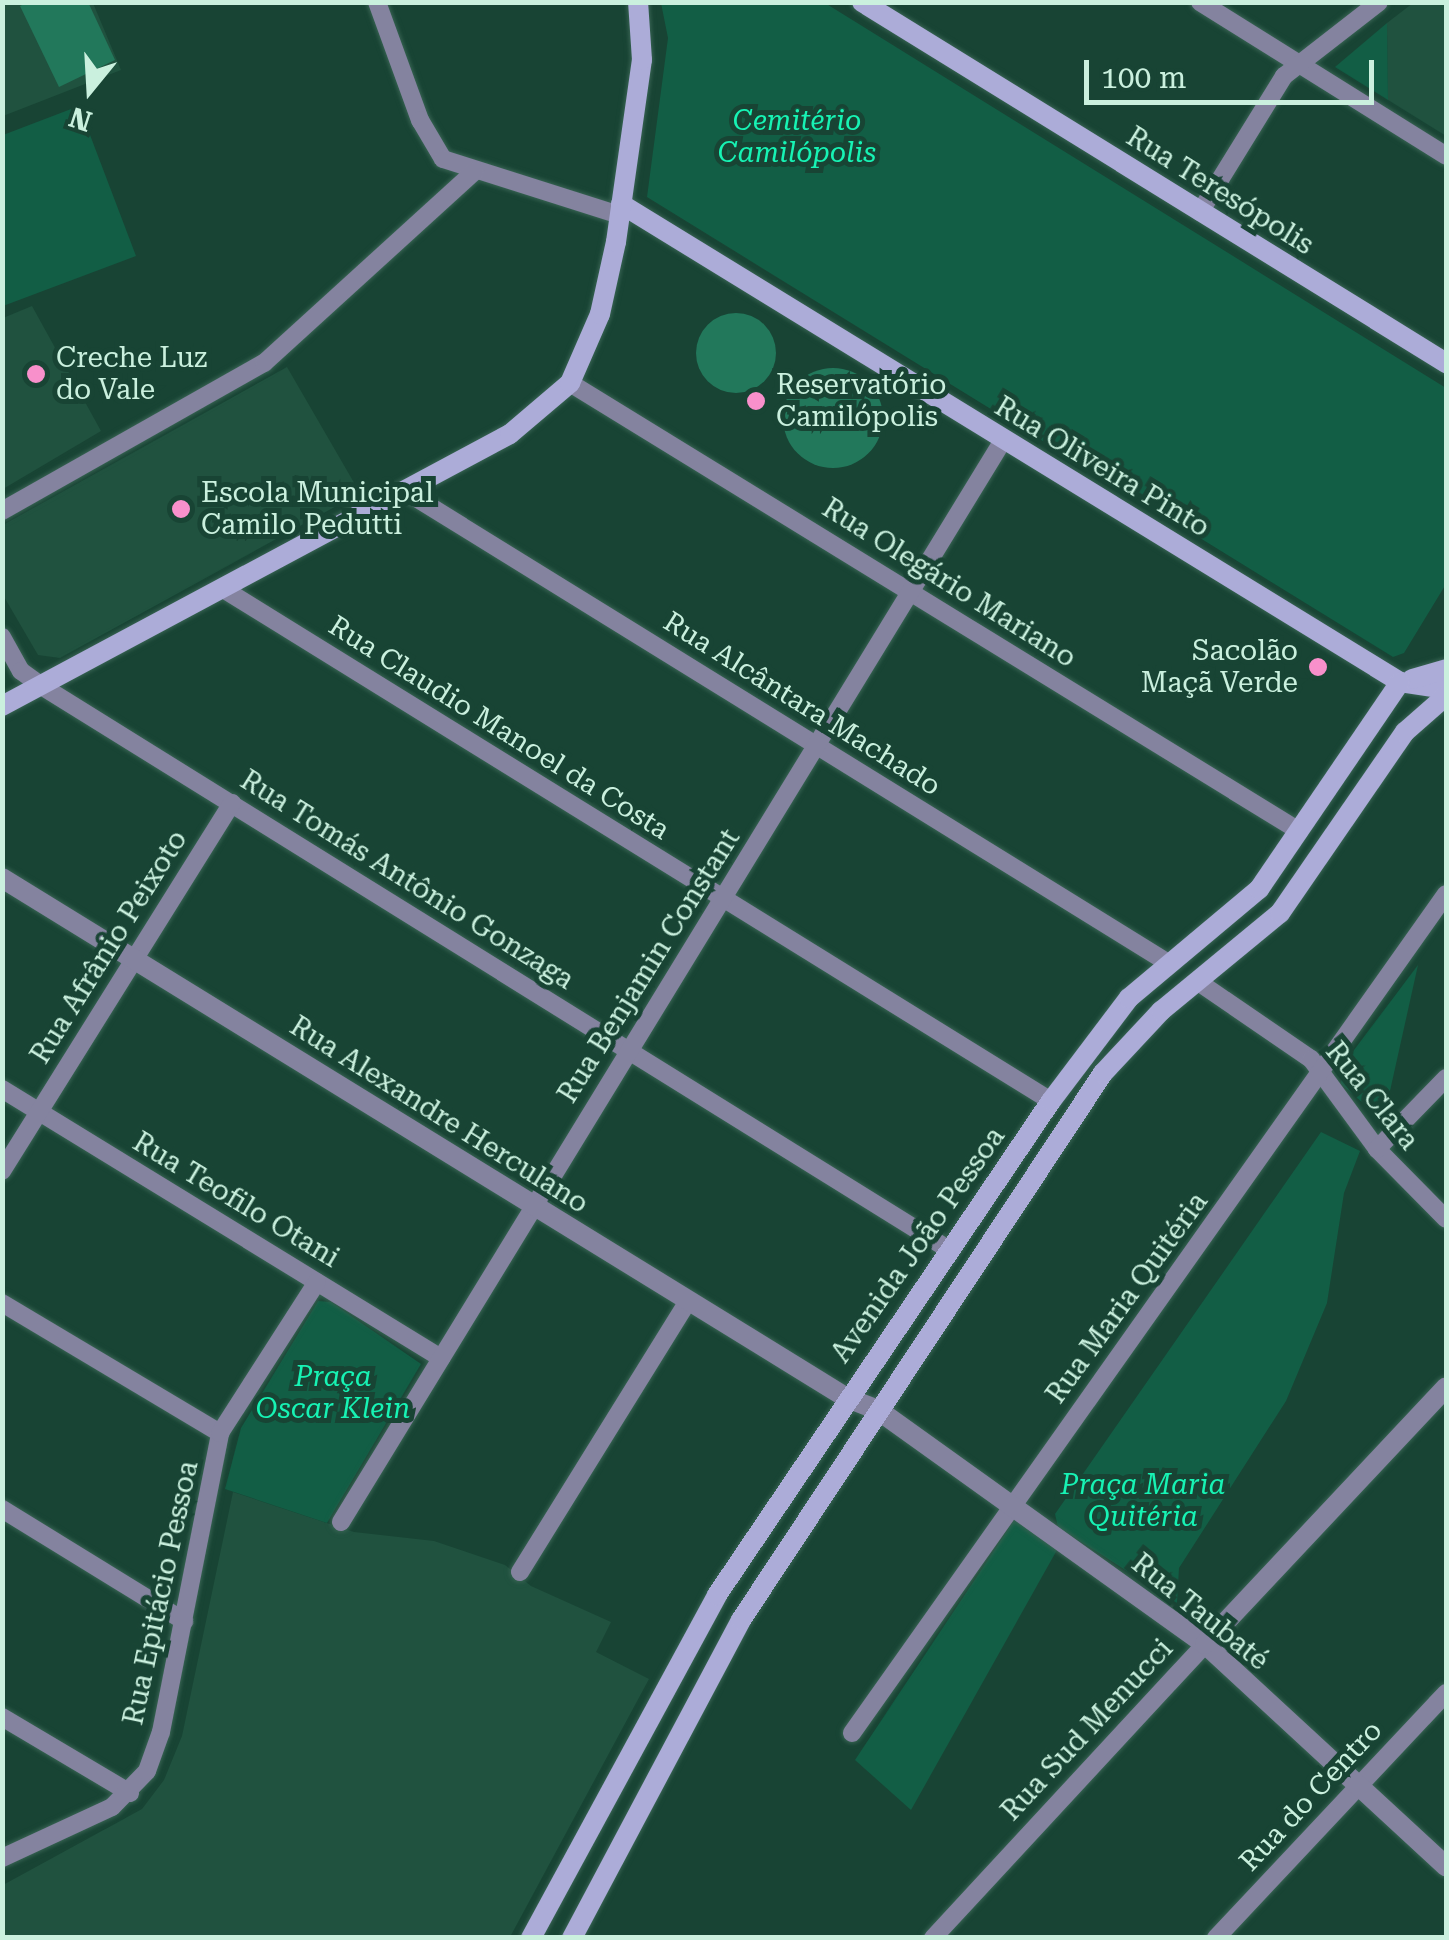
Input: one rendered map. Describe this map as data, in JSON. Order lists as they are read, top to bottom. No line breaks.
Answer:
{"streets":{"main road":["Rua Teresópolis","Rua Oliveira Pinto","Avenida João Pessoa"],"street":["Rua Olegário Mariano","Rua Alcântara Machado","Rua Claudio Manoel da Costa","Rua Tomás Antônio Gonzaga","Rua Afrânio Peixoto","Rua Benjamin Constant","Rua Clara","Rua Alexandre Herculano","Rua Teofilo Otani","Rua Maria Quitéria","Rua Epitácio Pessoa","Rua Taubaté","Rua Sud Menucci","Rua do Centro"]},"crossings":[["Rua Oliveira Pinto","Rua Benjamin Constant"],["Rua Oliveira Pinto","Avenida João Pessoa"],["Rua Olegário Mariano","Rua Benjamin Constant"],["Rua Olegário Mariano","Avenida João Pessoa"],["Rua Alcântara Machado","Rua Benjamin Constant"],["Rua Alcântara Machado","Avenida João Pessoa"],["Rua Claudio Manoel da Costa","Rua Benjamin Constant"],["Rua Claudio Manoel da Costa","Avenida João Pessoa"],["Rua Tomás Antônio Gonzaga","Rua Afrânio Peixoto"],["Rua Tomás Antônio Gonzaga","Rua Benjamin Constant"],["Rua Tomás Antônio Gonzaga","Avenida João Pessoa"],["Rua Afrânio Peixoto","Rua Alexandre Herculano"],["Rua Afrânio Peixoto","Rua Teofilo Otani"],["Rua Benjamin Constant","Rua Alexandre Herculano"],["Rua Benjamin Constant","Rua Teofilo Otani"],["Rua Clara","Avenida João Pessoa"],["Rua Clara","Rua Maria Quitéria"],["Rua Alexandre Herculano","Avenida João Pessoa"],["Rua Alexandre Herculano","Rua Taubaté"],["Rua Teofilo Otani","Rua Epitácio Pessoa"],["Avenida João Pessoa","Rua Taubaté"],["Rua Maria Quitéria","Rua Taubaté"],["Rua Taubaté","Rua Sud Menucci"],["Rua Taubaté","Rua do Centro"]],"parks":["Cemitério Camilópolis","Praça Oscar Klein","Praça Maria Quitéria"],"places":["Creche Luz do Vale","Reservatório Camilópolis","Escola Municipal Camilo Pedutti","Sacolão Maçã Verde"],"scale_bar":"100 m","north":"bottom"}
